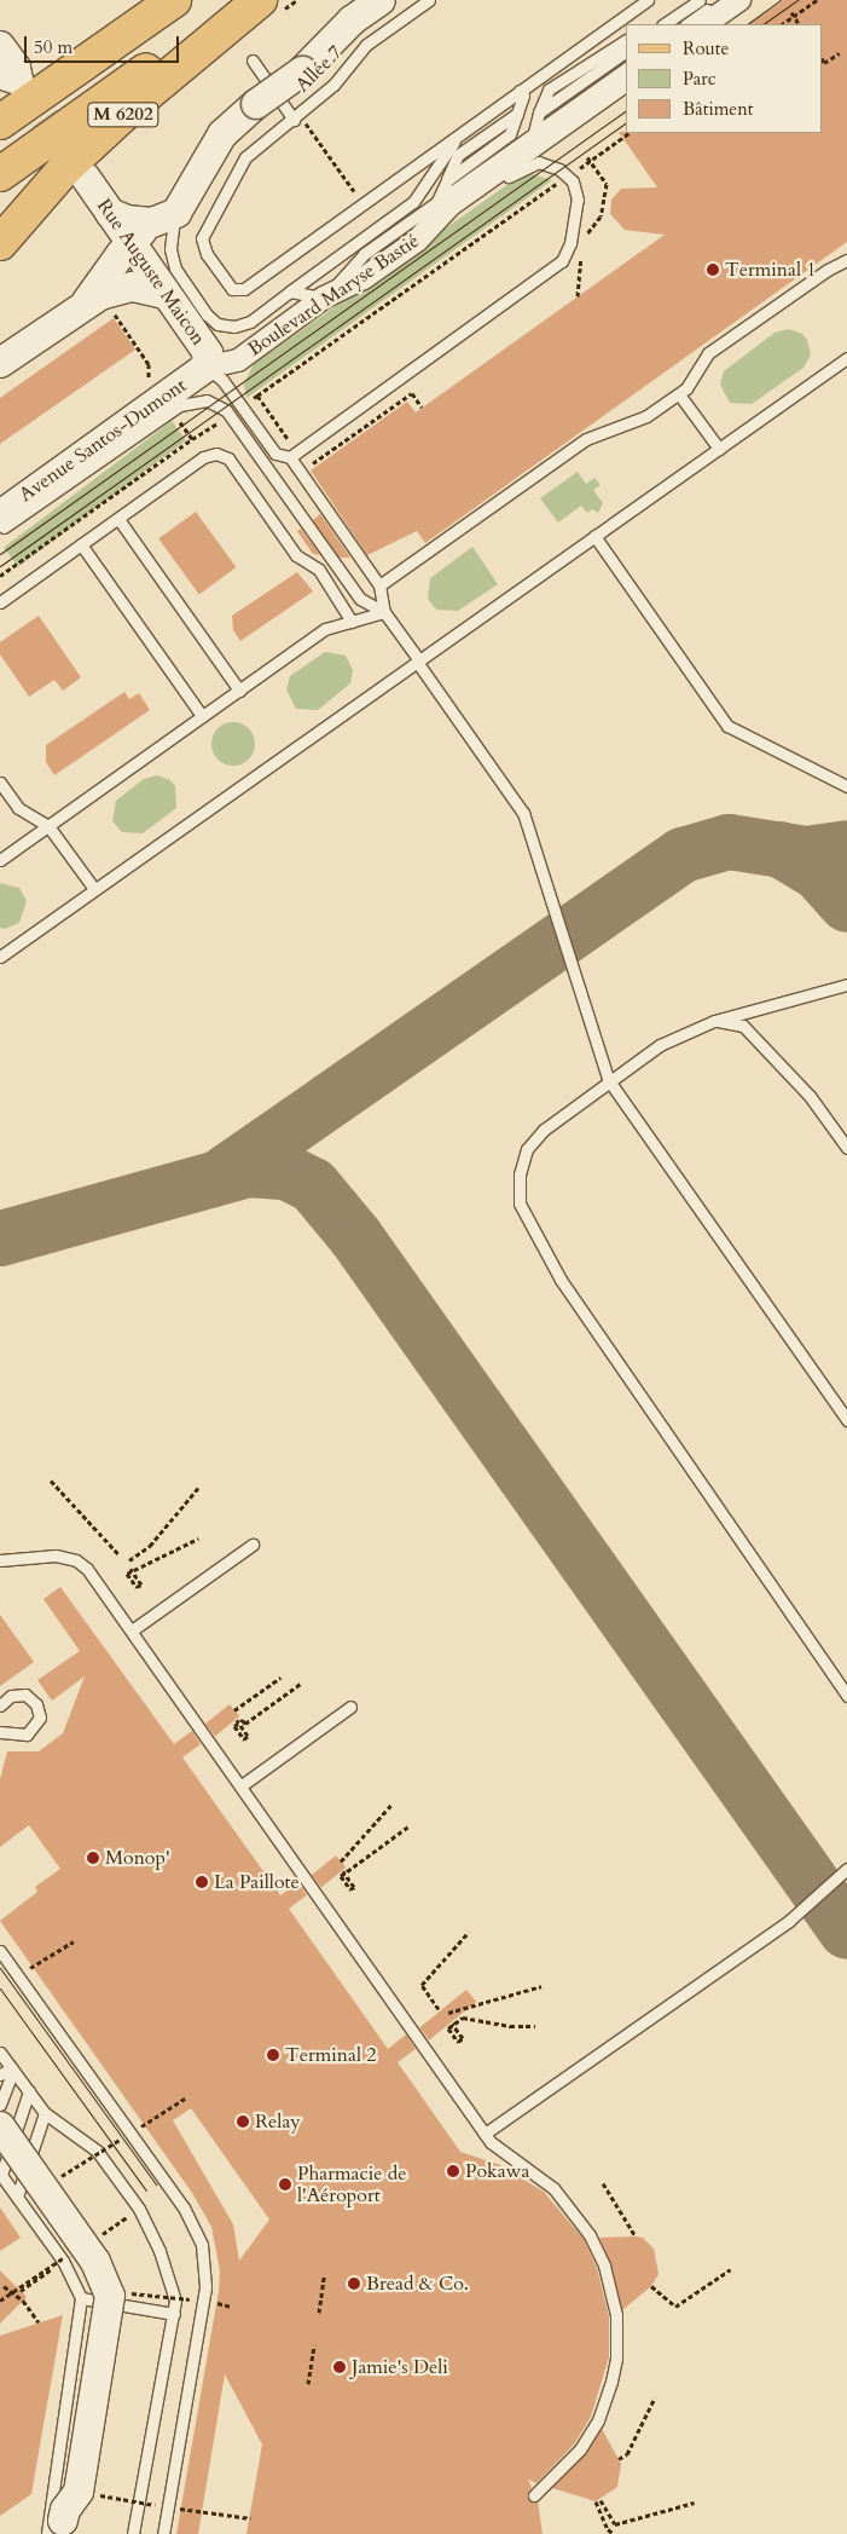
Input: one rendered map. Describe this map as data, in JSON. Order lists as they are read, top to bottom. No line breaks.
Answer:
{"streets":{"main road":["M 6202","Rue Auguste Maicon","Avenue Santos-Dumont"],"street":["Boulevard Maryse Bastié"],"lane":["Allée 7"]},"crossings":[["Rue Auguste Maicon","Boulevard Maryse Bastié"],["Rue Auguste Maicon","Avenue Santos-Dumont"],["Boulevard Maryse Bastié","Avenue Santos-Dumont"]],"places":["Terminal 1","Monop'","La Paillote","Terminal 2","Relay","Pokawa","Pharmacie de l'Aéroport","Bread & Co.","Jamie's Deli"],"legend":["Route","Parc","Bâtiment"],"scale_bar":"50 m"}
